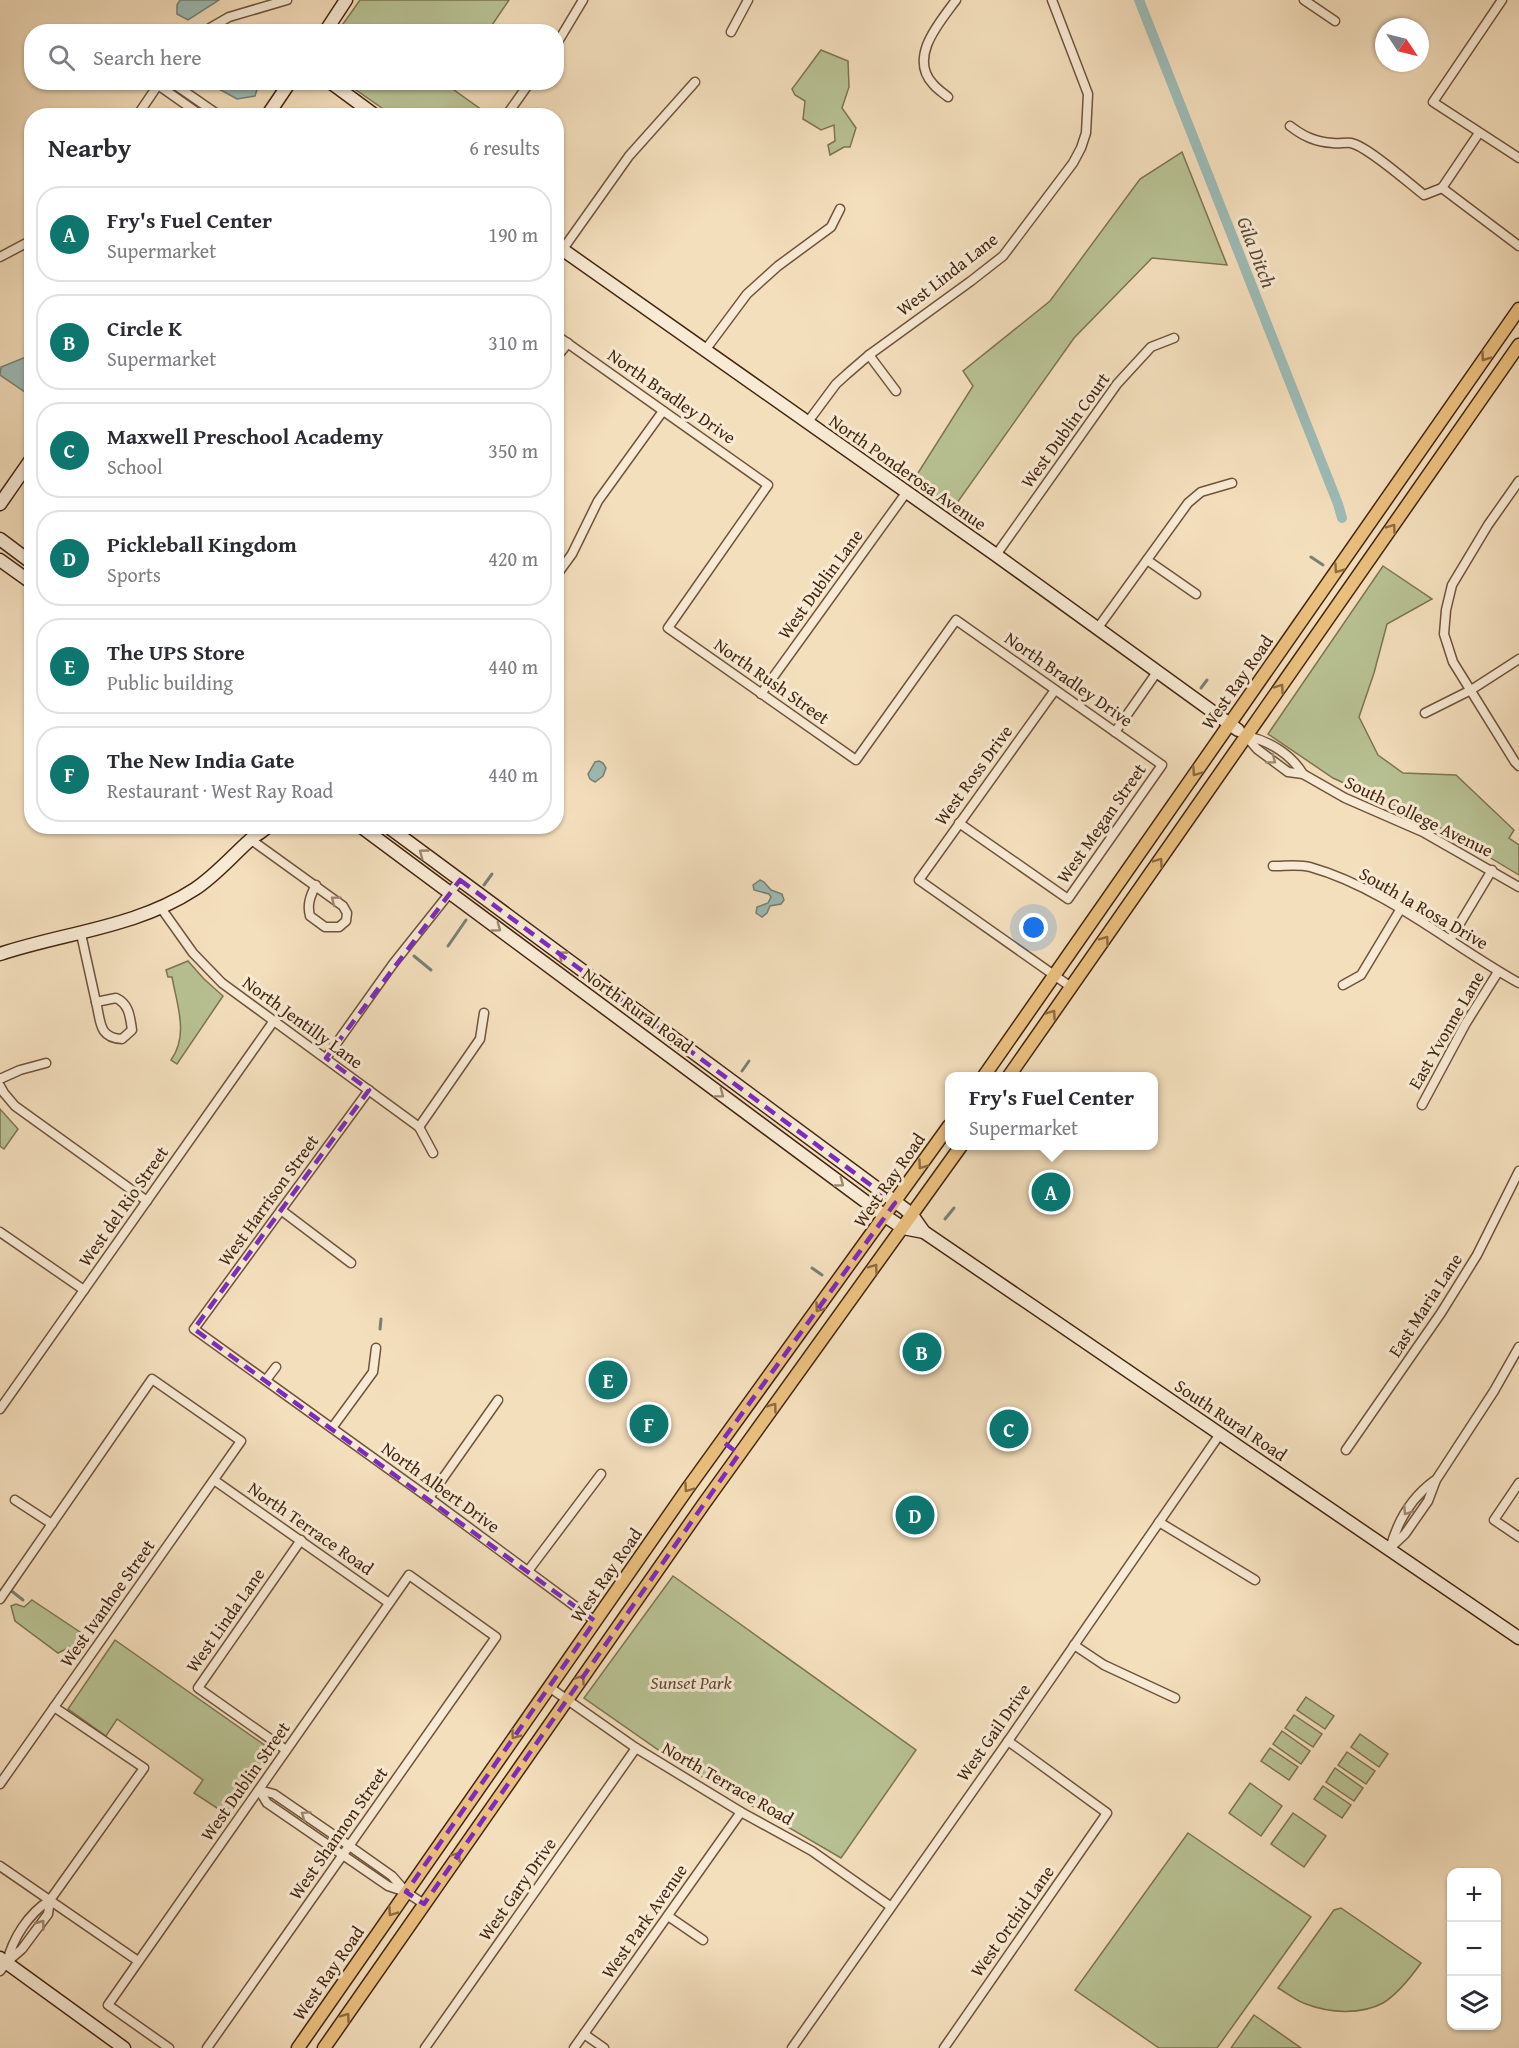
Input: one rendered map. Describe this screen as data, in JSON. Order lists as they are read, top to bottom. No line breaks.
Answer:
{"streets":{"main road":["North Ponderosa Avenue","West Ray Road","North Rural Road","South Rural Road"],"street":["West Linda Lane","North Bradley Drive","West Dublin Court","West Dublin Lane","North Rush Street","West Ross Drive","South College Avenue","West Megan Street","South la Rosa Drive","North Jentilly Lane","East Yvonne Lane","West Harrison Street","West del Rio Street","East Maria Lane","North Albert Drive","North Terrace Road","West Ivanhoe Street","West Gail Drive","West Dublin Street","West Shannon Street","West Gary Drive","West Park Avenue","West Orchid Lane"]},"crossings":[["West Linda Lane","North Ponderosa Avenue"],["West Linda Lane","North Terrace Road"],["West Linda Lane","West Dublin Street"],["North Bradley Drive","North Rush Street"],["North Bradley Drive","West Ross Drive"],["North Bradley Drive","West Megan Street"],["West Dublin Court","North Ponderosa Avenue"],["North Ponderosa Avenue","West Dublin Lane"],["North Ponderosa Avenue","West Ray Road"],["North Ponderosa Avenue","South College Avenue"],["West Dublin Lane","North Rush Street"],["West Ray Road","West Ross Drive"],["West Ray Road","South College Avenue"],["West Ray Road","North Rural Road"],["West Ray Road","South Rural Road"],["West Ray Road","North Albert Drive"],["West Ray Road","North Terrace Road"],["West Ross Drive","West Megan Street"],["South la Rosa Drive","East Yvonne Lane"],["North Rural Road","South Rural Road"],["North Jentilly Lane","West Harrison Street"],["North Jentilly Lane","West del Rio Street"],["West Harrison Street","North Albert Drive"],["South Rural Road","West Gail Drive"],["North Terrace Road","West Ivanhoe Street"],["North Terrace Road","West Gail Drive"],["North Terrace Road","West Dublin Street"],["North Terrace Road","West Gary Drive"],["North Terrace Road","West Park Avenue"],["West Gail Drive","West Orchid Lane"],["West Dublin Street","West Shannon Street"]],"water":["Gila Ditch"],"parks":["Sunset Park"],"north":"bottom right","page":{"search":"Search here","heading":["Nearby","6 results"],"list":[{"mark":"A","name":"Fry's Fuel Center","note":"Supermarket","value":"190 m"},{"mark":"B","name":"Circle K","note":"Supermarket","value":"310 m"},{"mark":"C","name":"Maxwell Preschool Academy","note":"School","value":"350 m"},{"mark":"D","name":"Pickleball Kingdom","note":"Sports","value":"420 m"},{"mark":"E","name":"The UPS Store","note":"Public building","value":"440 m"},{"mark":"F","name":"The New India Gate","note":"Restaurant · West Ray Road","value":"440 m"}],"popup":["Fry's Fuel Center","Supermarket"],"pins":["A","B","E","F","C","D"],"map_buttons":["+","−"]}}
